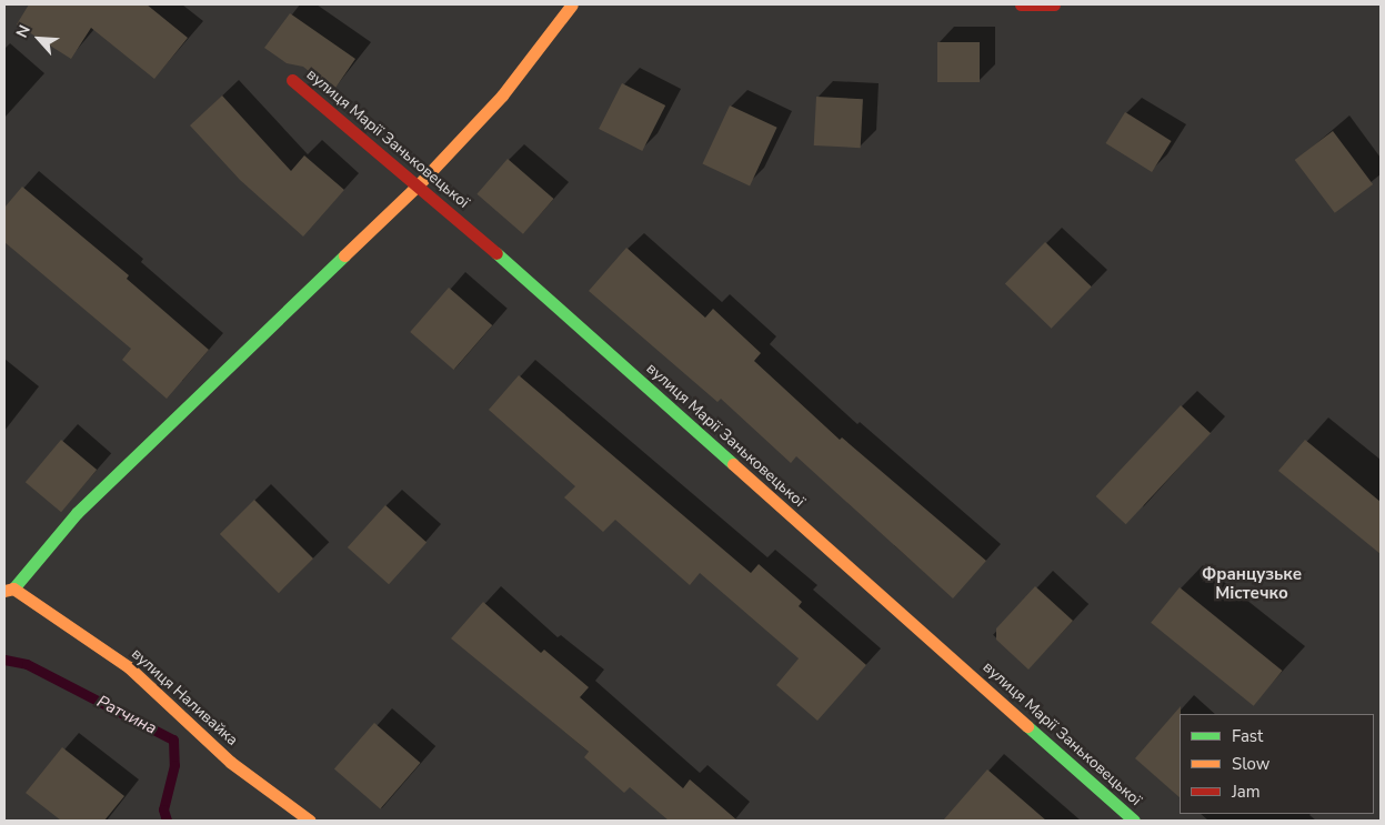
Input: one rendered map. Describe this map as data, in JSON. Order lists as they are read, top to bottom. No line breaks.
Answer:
{"streets":{"street":["вулиця Марії Заньковецької","вулиця Наливайка"]},"districts":["Французьке Містечко"],"water":["Ратчина"],"legend":["Fast","Slow","Jam"],"north":"top left"}
